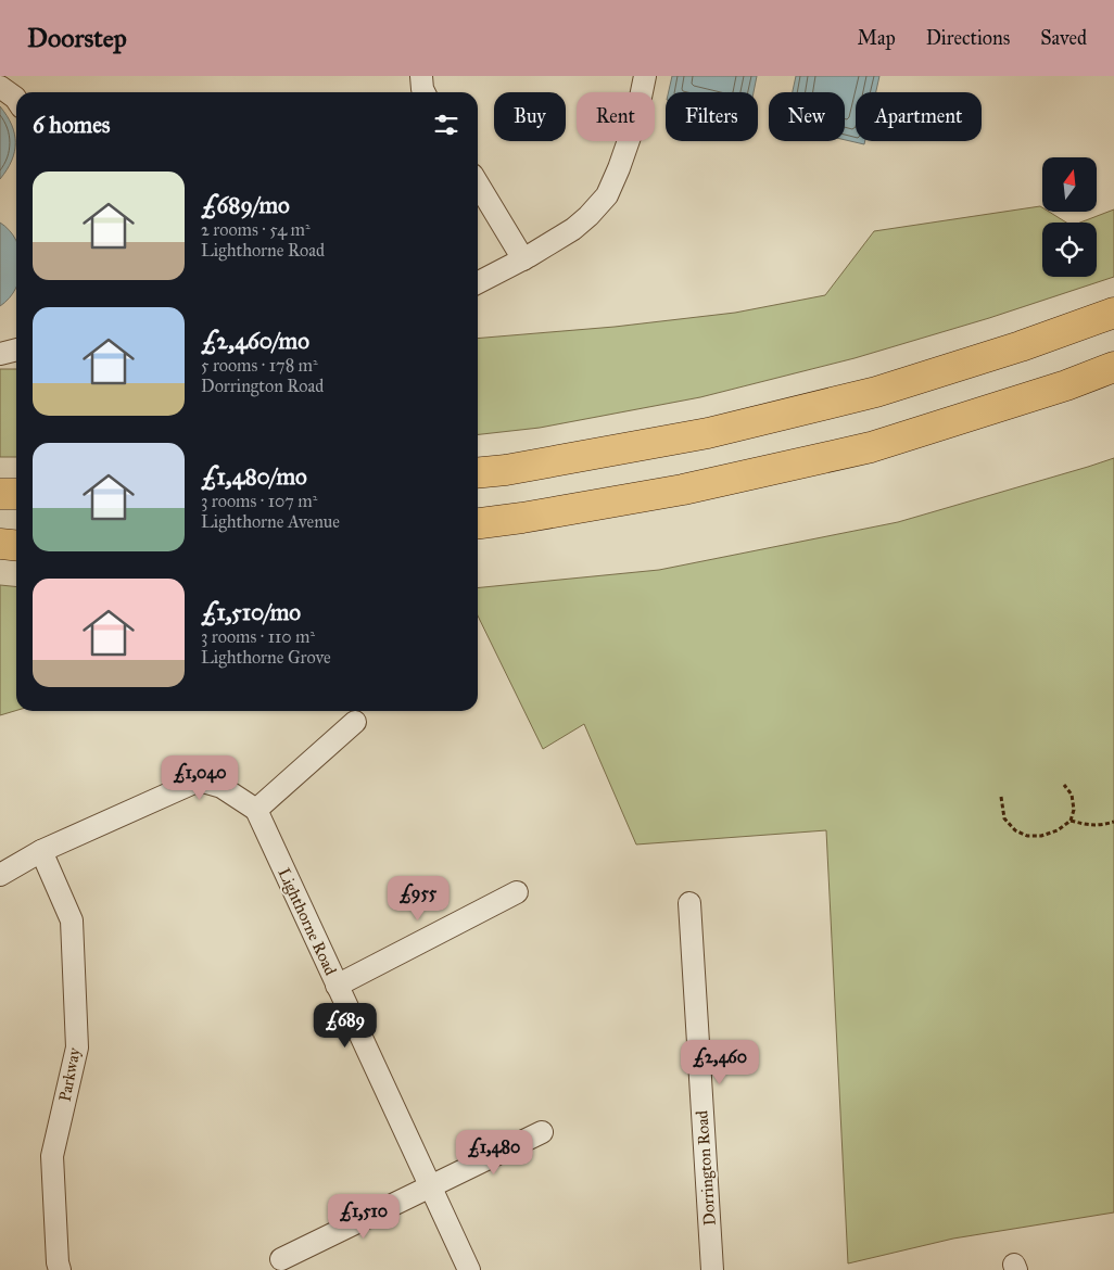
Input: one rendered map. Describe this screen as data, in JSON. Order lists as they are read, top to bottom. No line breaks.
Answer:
{"streets":{"street":["Lighthorne Road","Parkway","Dorrington Road"]},"north":"top","page":{"header":"Doorstep","nav":["Map","Directions","Saved"],"chip":["Buy","Rent","Filters","New","Apartment"],"heading":"6 homes","list":[{"name":"£689/mo","note":"2 rooms · 54 m² · Lighthorne Road"},{"name":"£2,460/mo","note":"5 rooms · 178 m² · Dorrington Road"},{"name":"£1,480/mo","note":"3 rooms · 107 m² · Lighthorne Avenue"},{"name":"£1,510/mo","note":"3 rooms · 110 m² · Lighthorne Grove"}],"price":["£1,040","£955","£689","£2,460","£1,480","£1,510"]}}
